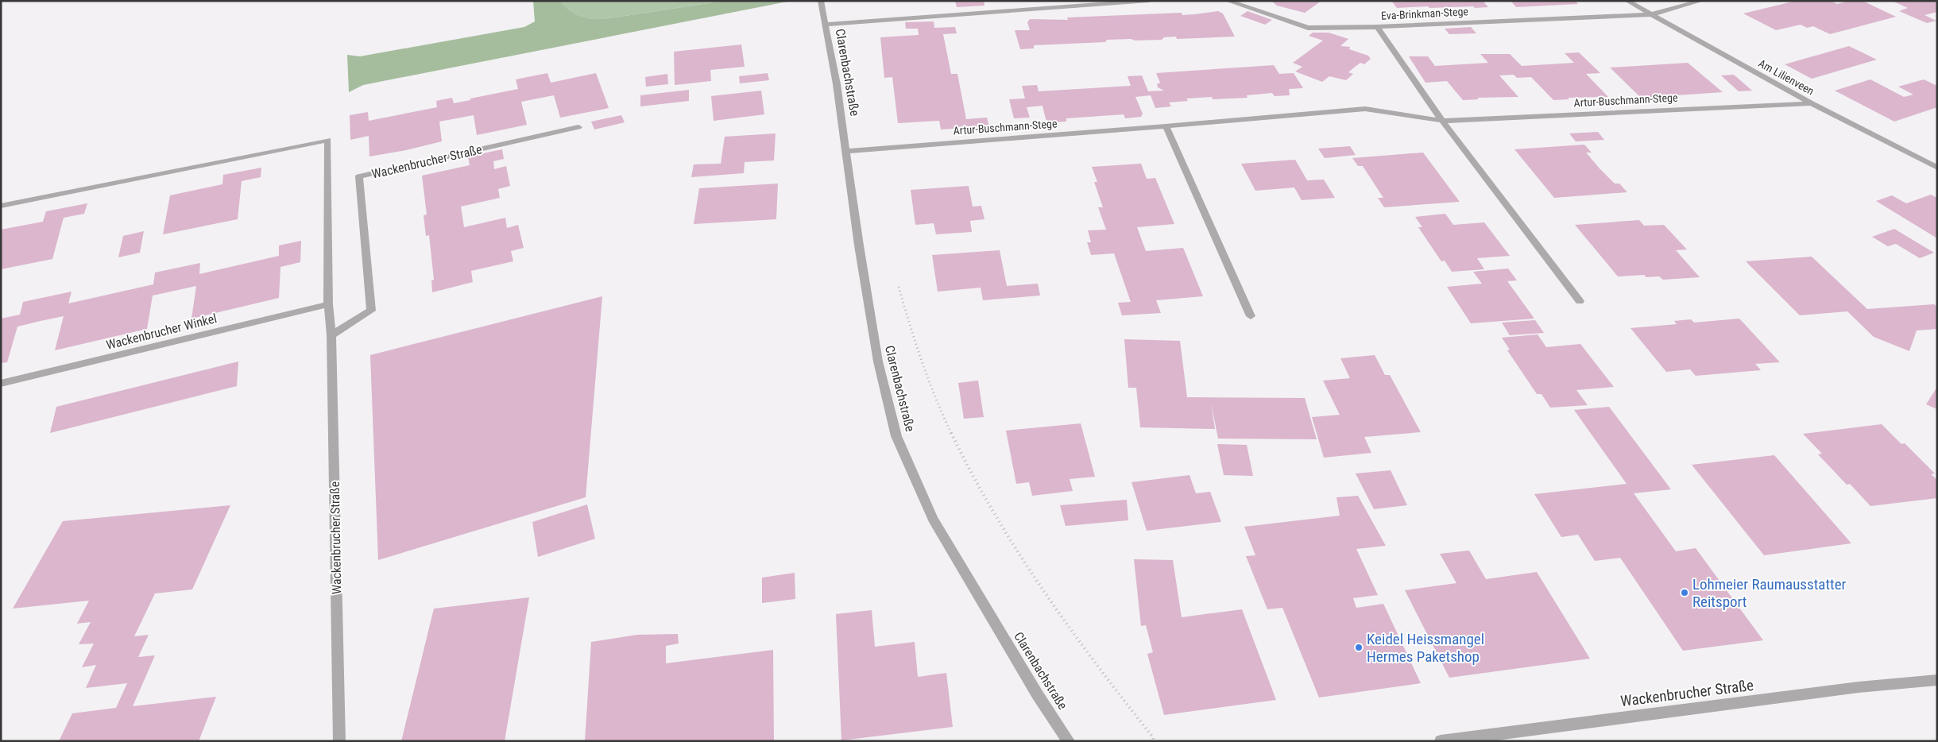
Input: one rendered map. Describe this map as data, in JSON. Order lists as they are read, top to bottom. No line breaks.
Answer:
{"streets":{"street":["Eva-Brinkman-Stege","Clarenbachstraße","Am Lilienveen","Artur-Buschmann-Stege","Wackenbrucher Straße","Wackenbrucher Winkel"]},"crossings":[["Eva-Brinkman-Stege","Am Lilienveen"],["Clarenbachstraße","Artur-Buschmann-Stege"],["Am Lilienveen","Artur-Buschmann-Stege"],["Wackenbrucher Straße","Wackenbrucher Winkel"]],"places":["Lohmeier Raumausstatter Reitsport","Keidel Heissmangel Hermes Paketshop"]}
